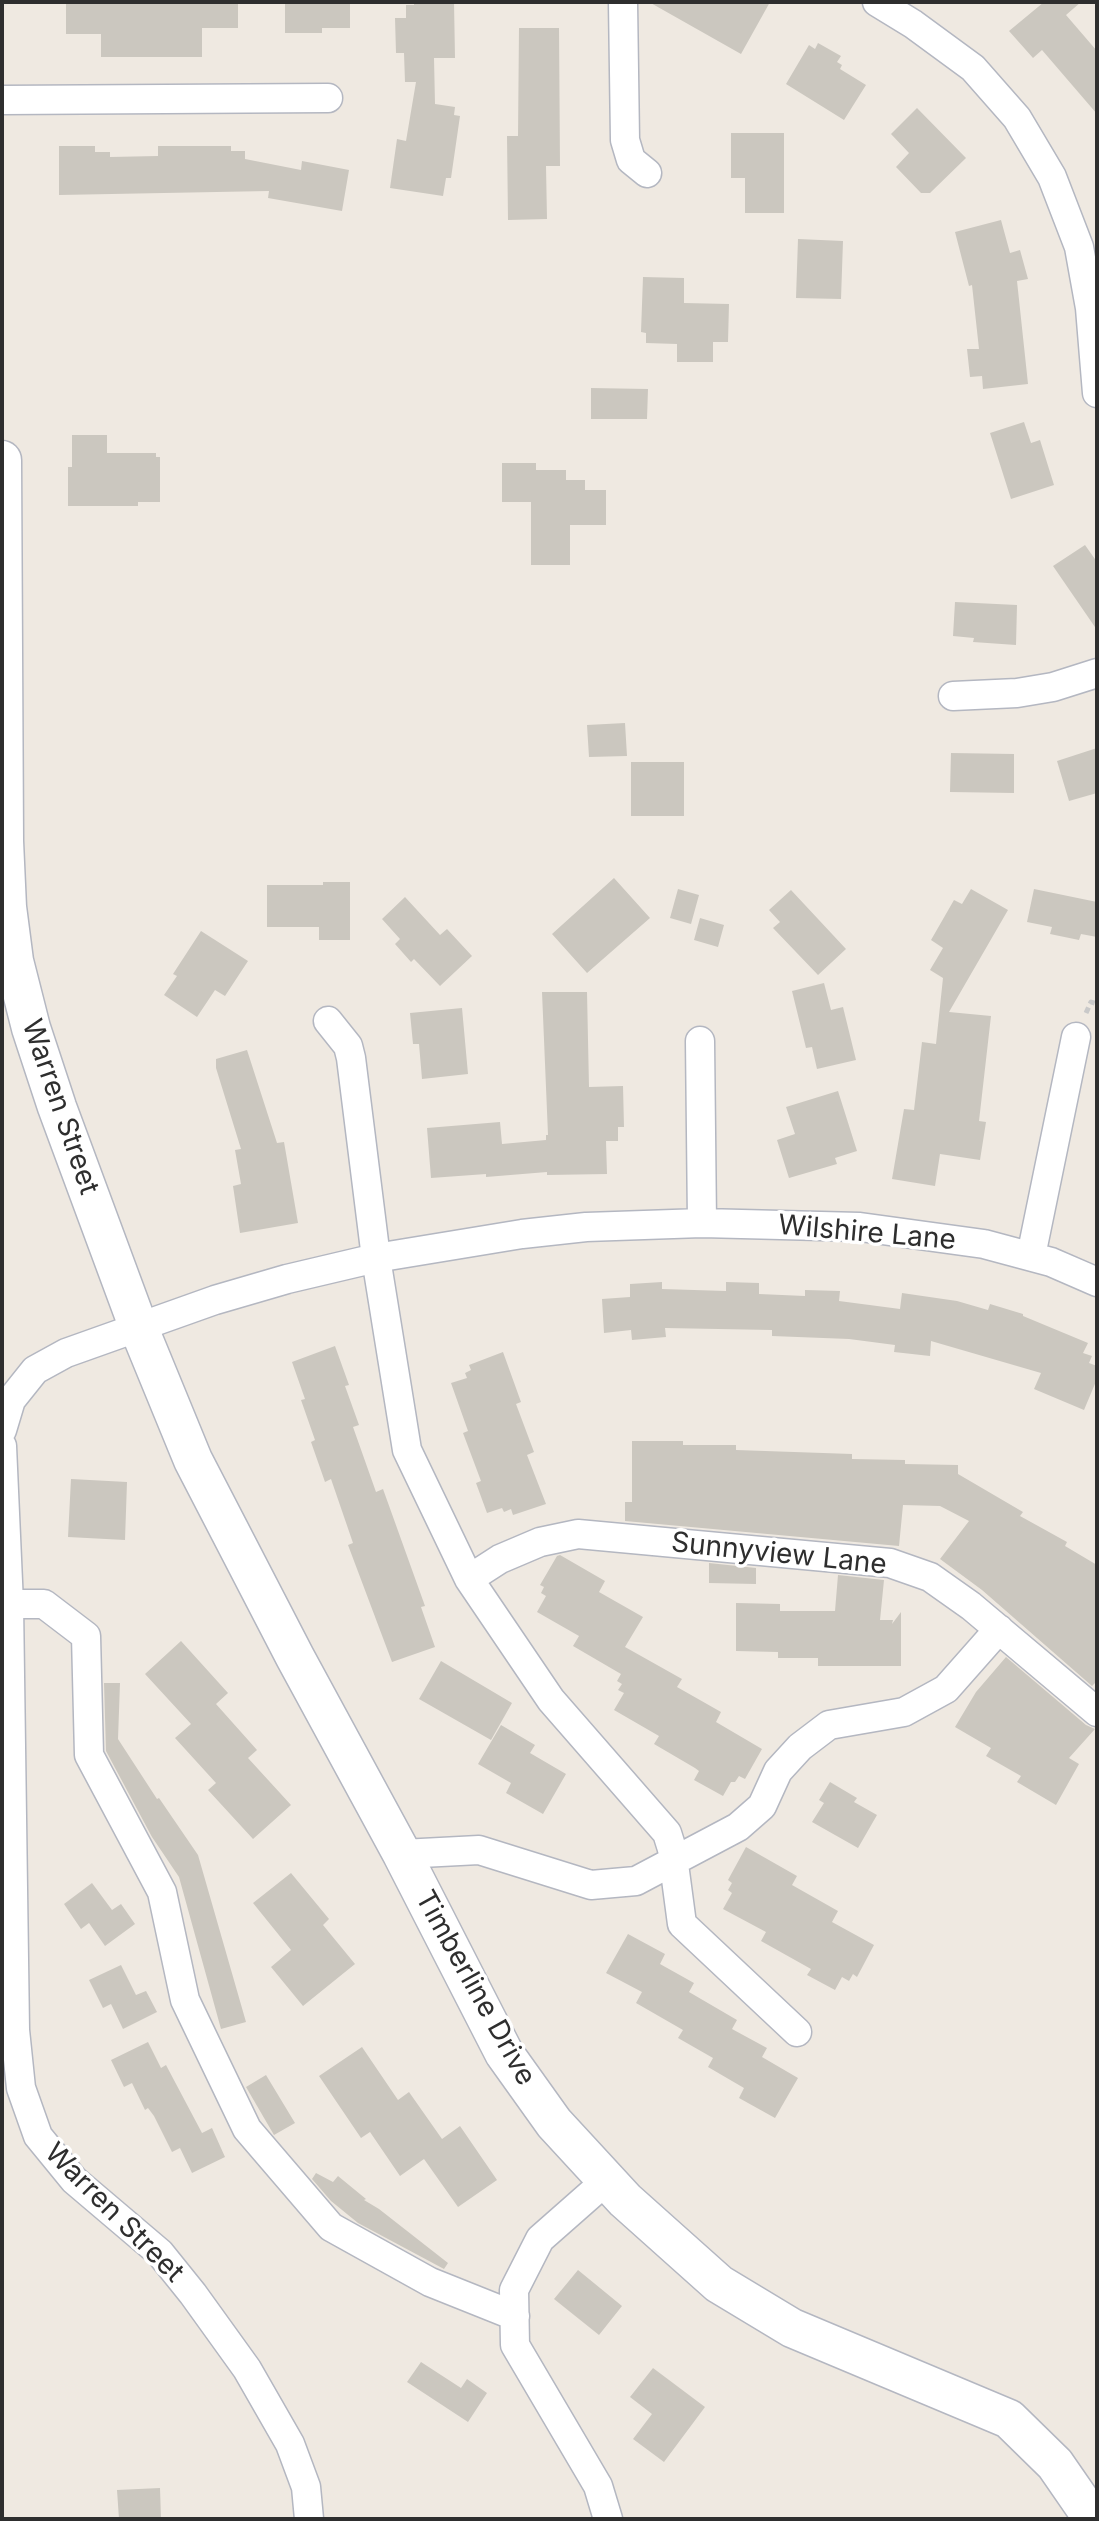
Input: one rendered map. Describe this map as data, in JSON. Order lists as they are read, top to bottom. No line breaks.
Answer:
{"streets":{"street":["Warren Street","Wilshire Lane","Sunnyview Lane","Timberline Drive"]},"crossings":[["Warren Street","Wilshire Lane"],["Warren Street","Timberline Drive"],["Wilshire Lane","Timberline Drive"]]}
